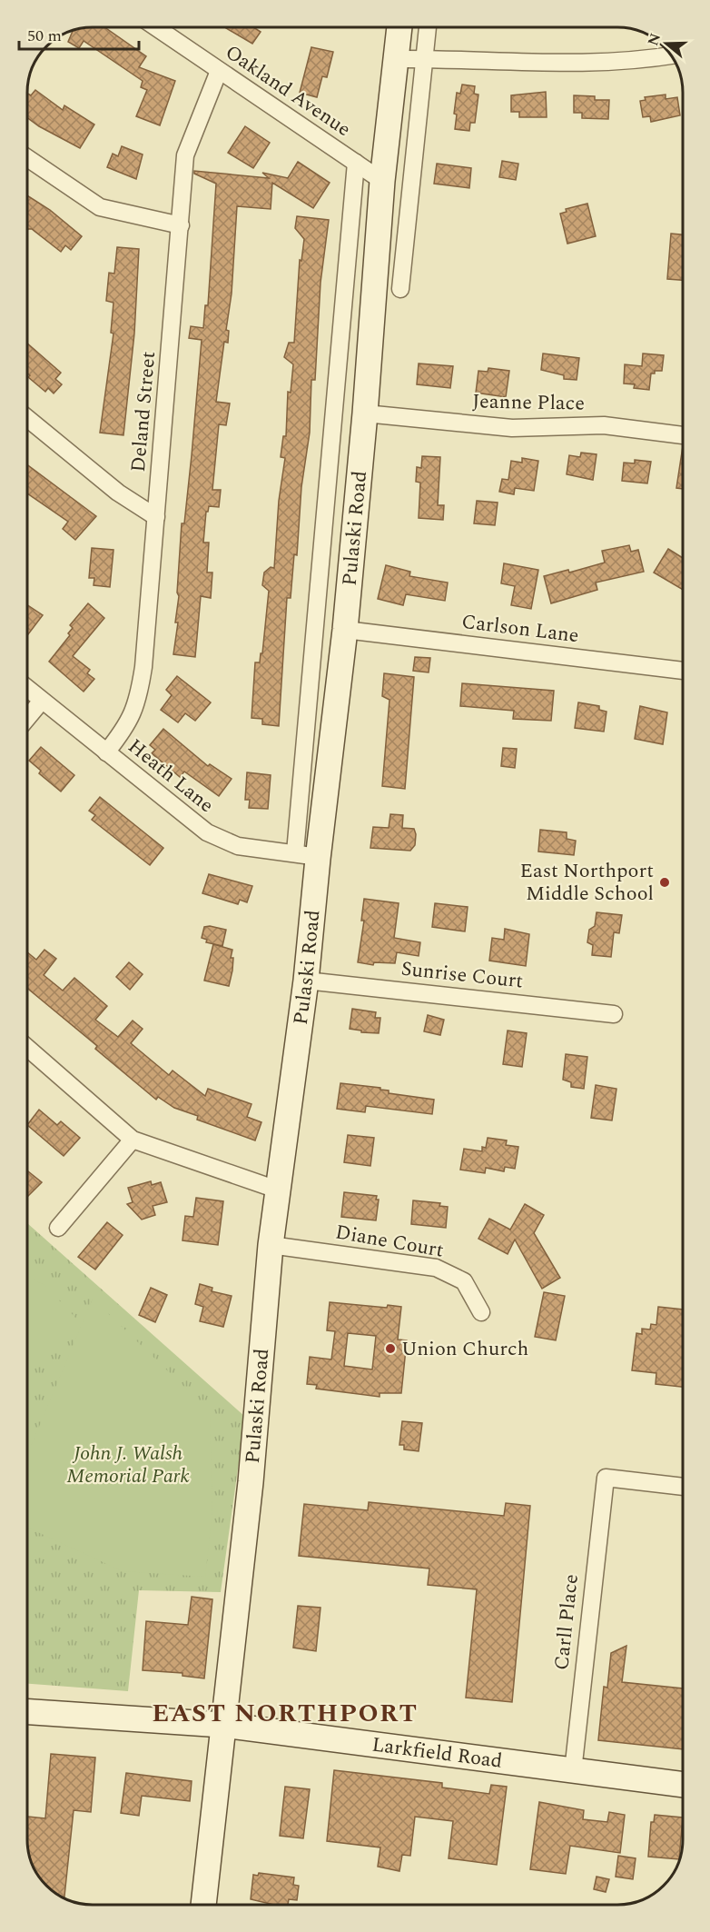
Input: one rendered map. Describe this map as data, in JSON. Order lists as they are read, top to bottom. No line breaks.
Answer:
{"streets":{"main road":["Pulaski Road","Larkfield Road"],"street":["Oakland Avenue","Jeanne Place","Deland Street","Carlson Lane","Heath Lane","Sunrise Court","Diane Court","Carll Place"]},"crossings":[["Oakland Avenue","Deland Street"],["Oakland Avenue","Pulaski Road"],["Jeanne Place","Pulaski Road"],["Deland Street","Heath Lane"],["Pulaski Road","Carlson Lane"],["Pulaski Road","Heath Lane"],["Pulaski Road","Sunrise Court"],["Pulaski Road","Diane Court"],["Pulaski Road","Larkfield Road"],["Carll Place","Larkfield Road"]],"districts":["EAST NORTHPORT"],"parks":["John J. Walsh Memorial Park"],"places":["East Northport Middle School","Union Church"],"scale_bar":"50 m","north":"left"}
